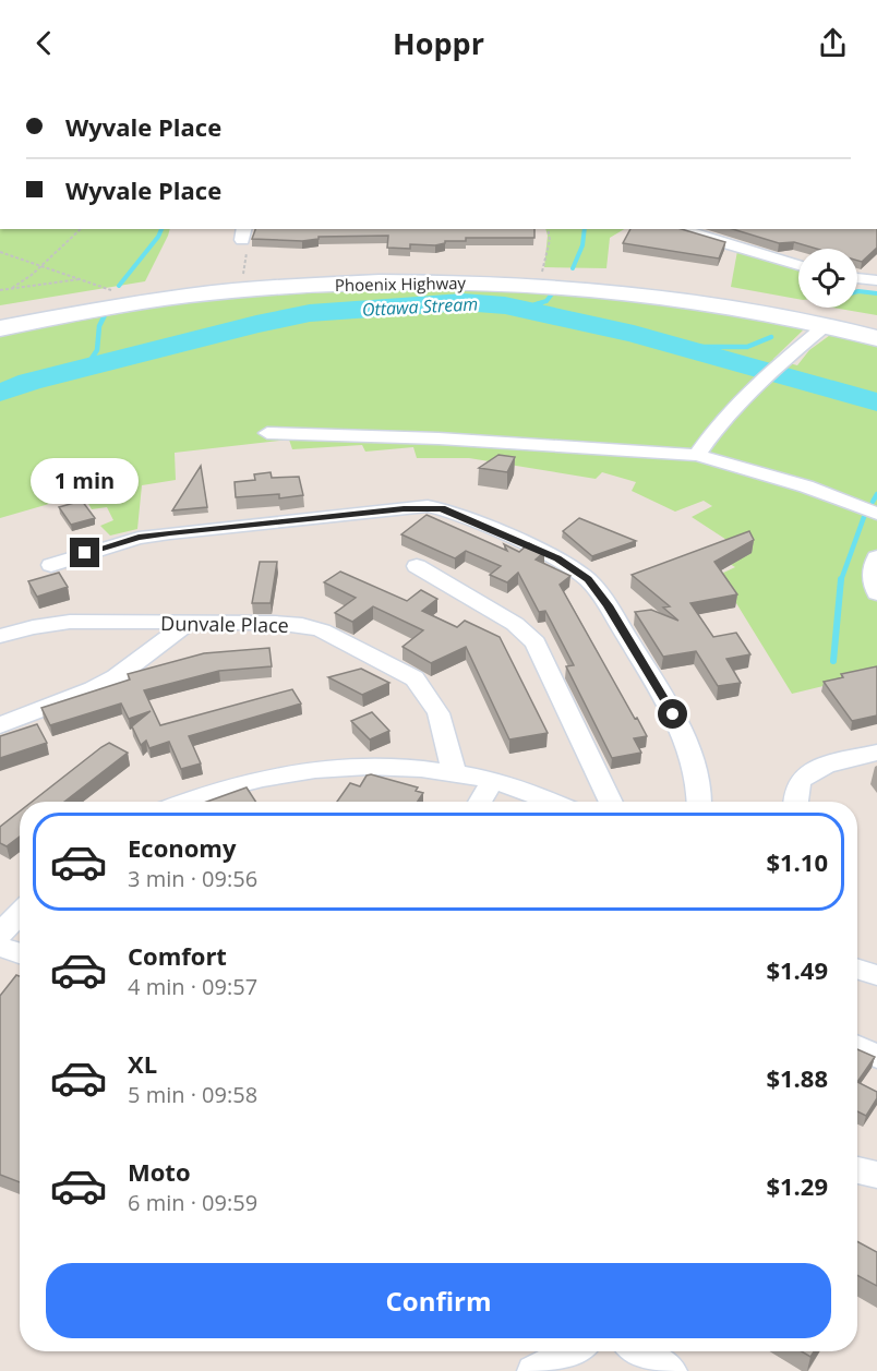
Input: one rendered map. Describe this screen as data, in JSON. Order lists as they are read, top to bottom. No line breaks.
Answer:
{"streets":{"main road":["Phoenix Highway"],"street":["Dunvale Place"]},"water":["Ottawa Stream"],"page":{"header":"Hoppr","banner":["Wyvale Place","Wyvale Place"],"bubble":"1 min","list":[{"name":"Economy","note":"3 min · 09:56","value":"$1.10"},{"name":"Comfort","note":"4 min · 09:57","value":"$1.49"},{"name":"XL","note":"5 min · 09:58","value":"$1.88"},{"name":"Moto","note":"6 min · 09:59","value":"$1.29"}],"buttons":"Confirm"}}
